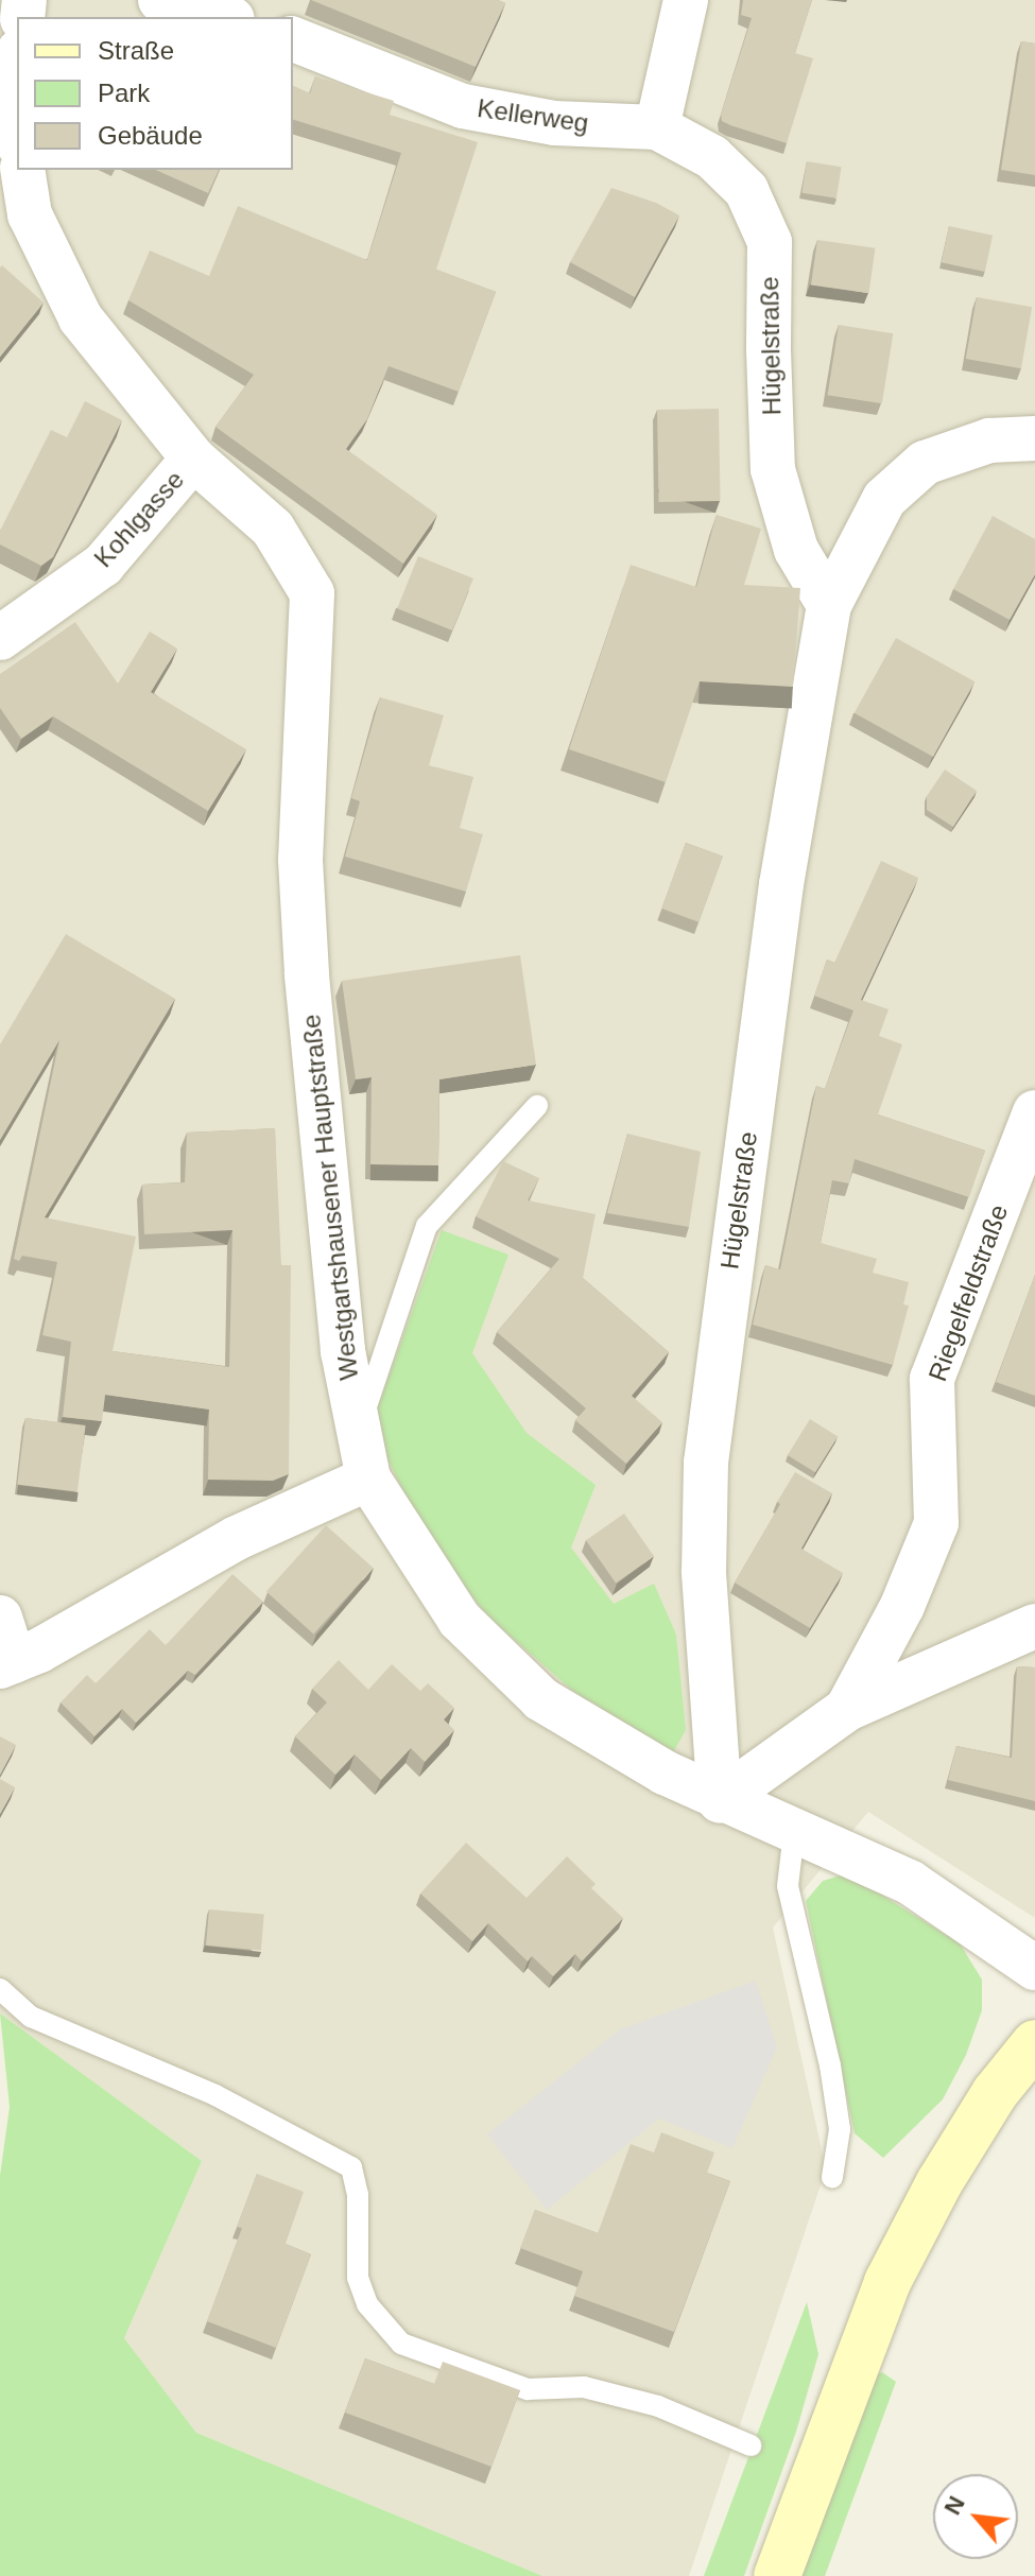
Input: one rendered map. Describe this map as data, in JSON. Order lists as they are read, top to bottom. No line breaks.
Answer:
{"streets":{"street":["Kellerweg","Hügelstraße","Kohlgasse","Westgartshausener Hauptstraße","Riegelfeldstraße"]},"crossings":[["Kellerweg","Hügelstraße"],["Hügelstraße","Westgartshausener Hauptstraße"],["Hügelstraße","Riegelfeldstraße"],["Kohlgasse","Westgartshausener Hauptstraße"],["Westgartshausener Hauptstraße","Riegelfeldstraße"]],"legend":["Straße","Park","Gebäude"],"north":"top left"}
